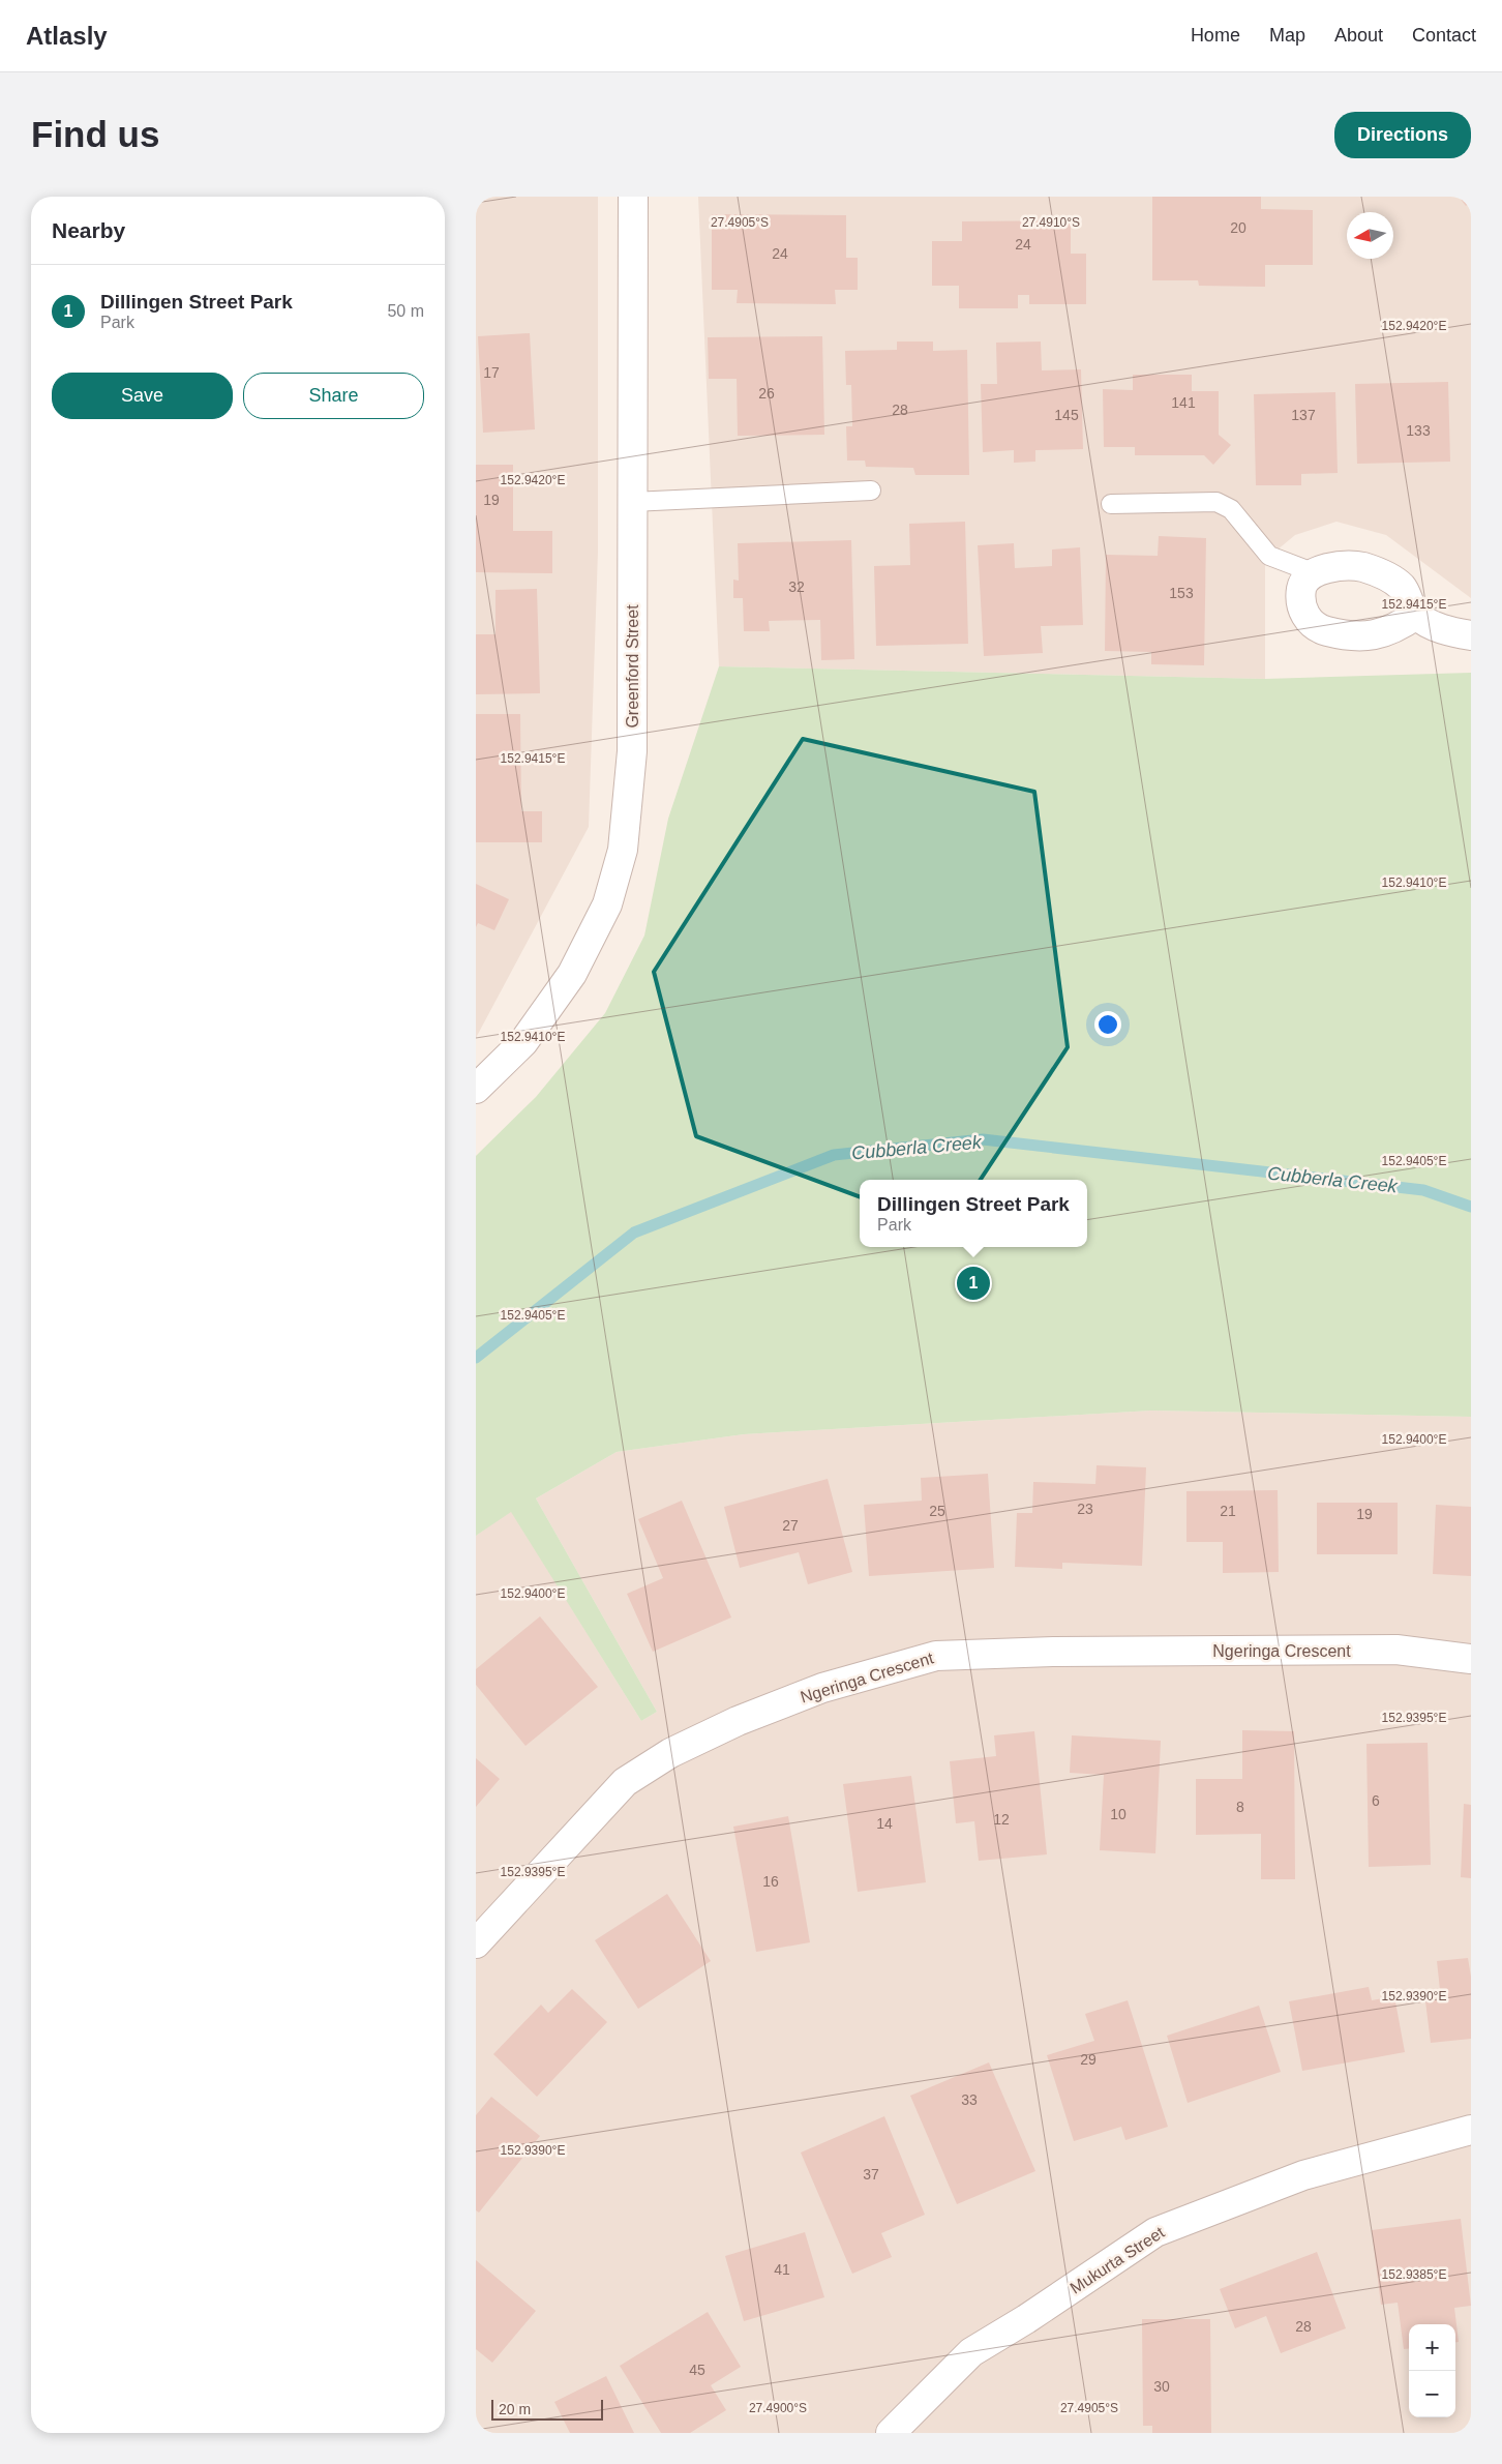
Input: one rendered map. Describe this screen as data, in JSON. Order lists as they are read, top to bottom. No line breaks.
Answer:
{"streets":{"street":["Greenford Street","Ngeringa Crescent","Mukurta Street"]},"water":["Cubberla Creek"],"house_numbers":["20","24","24","17","26","141","28","145","137","133","19","32","153","23","25","21","19","27","6","8","10","12","14","16","29","33","37","41","28","45","30"],"scale_bar":"20 m","north":"left","page":{"header":"Atlasly","nav":["Home","Map","About","Contact"],"buttons":["Directions",["Save","Share"]],"title":"Find us","heading":"Nearby","list":[{"mark":"1","name":"Dillingen Street Park","note":"Park","value":"50 m"}],"popup":["Dillingen Street Park","Park"],"pins":"1","map_buttons":["+","−"],"scale":"20 m"},"coordinates":["27.4905°S","27.4910°S","152.9420°E","152.9415°E","152.9410°E","152.9405°E","152.9400°E","152.9395°E","152.9390°E","152.9385°E","27.4900°S"]}
